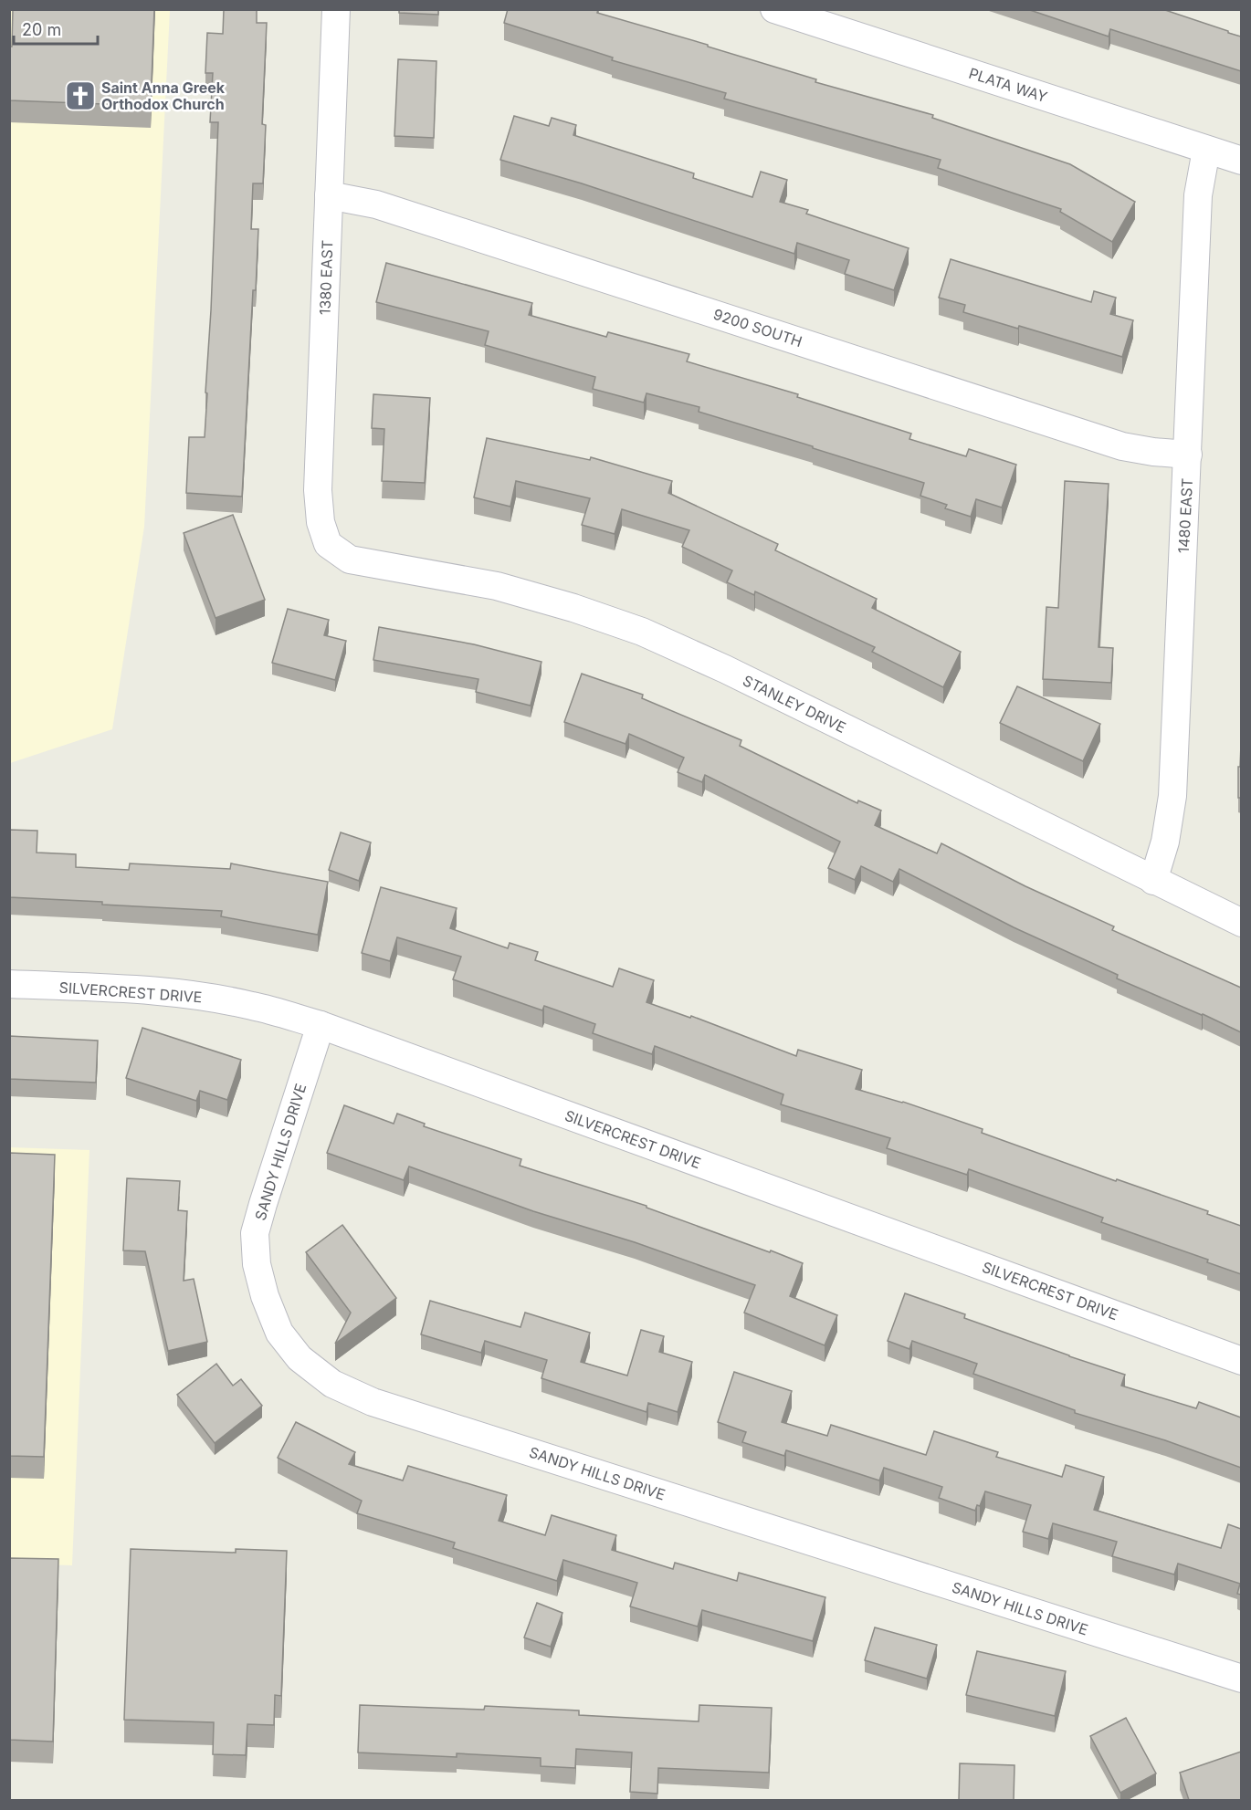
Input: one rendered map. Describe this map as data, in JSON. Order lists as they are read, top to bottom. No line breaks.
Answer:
{"streets":{"street":["PLATA WAY","1380 EAST","9200 SOUTH","1480 EAST","STANLEY DRIVE","SILVERCREST DRIVE","SANDY HILLS DRIVE"]},"crossings":[["PLATA WAY","1480 EAST"],["1380 EAST","9200 SOUTH"],["1380 EAST","STANLEY DRIVE"],["9200 SOUTH","1480 EAST"],["1480 EAST","STANLEY DRIVE"],["SILVERCREST DRIVE","SANDY HILLS DRIVE"]],"places":{"church":["Saint Anna Greek Orthodox Church"]},"scale_bar":"20 m"}
